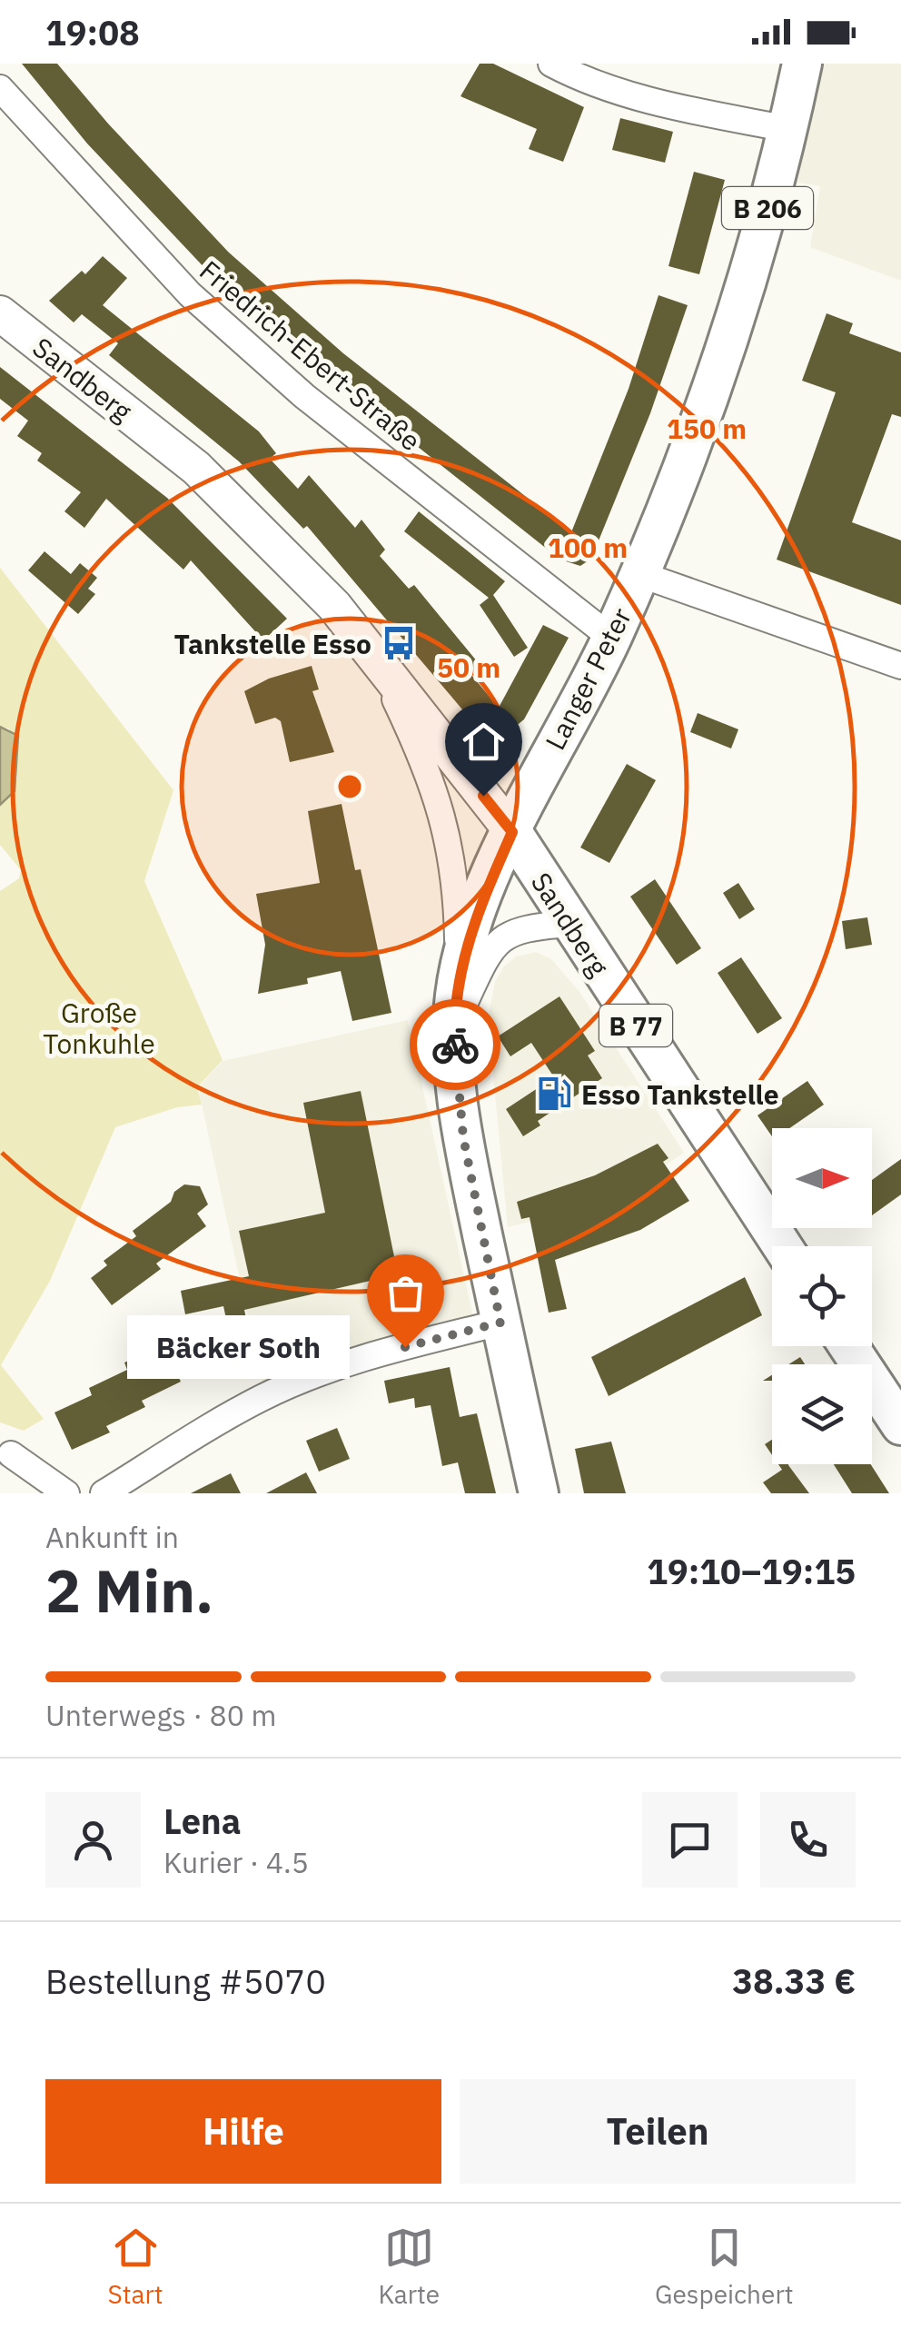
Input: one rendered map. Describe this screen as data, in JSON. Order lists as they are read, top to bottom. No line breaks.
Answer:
{"streets":{"main road":["B 206","Sandberg","Langer Peter","B 77"],"street":["Friedrich-Ebert-Straße"]},"crossings":[["B 206","Sandberg"],["B 206","Langer Peter"],["Friedrich-Ebert-Straße","Langer Peter"],["Sandberg","Langer Peter"]],"parks":["Große Tonkuhle"],"places":{"bus stop":["Tankstelle Esso"],"fuel station":["Esso Tankstelle"],"other":["Bäcker Soth"]},"north":"right","page":{"status":"19:08","bubble":"Bäcker Soth","heading":["2 Min.","Ankunft in","19:10–19:15"],"panel":["Lena","Kurier · 4.5","Bestellung #5070","38.33 €"],"bar":"Unterwegs · 80 m","buttons":["Hilfe","Teilen"],"tabs":["Start","Karte","Gespeichert"]},"rings":["150 m","100 m","50 m"]}
